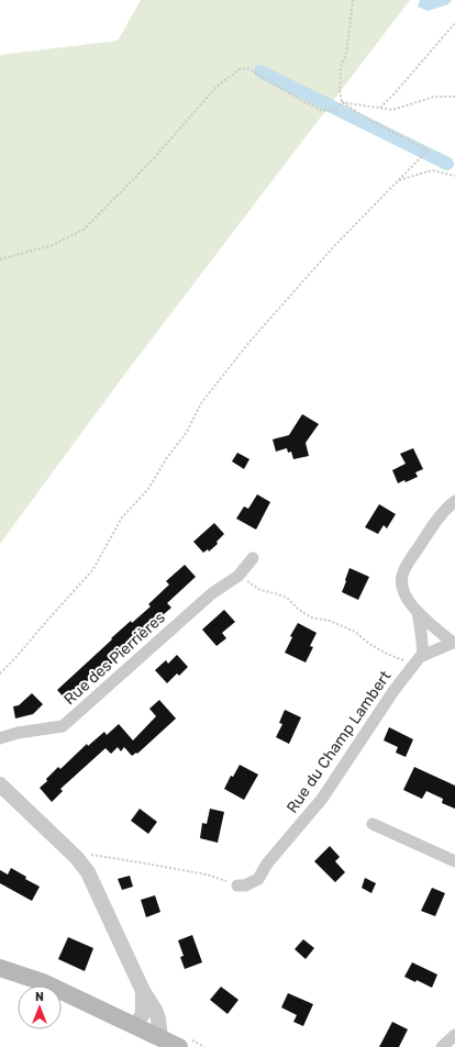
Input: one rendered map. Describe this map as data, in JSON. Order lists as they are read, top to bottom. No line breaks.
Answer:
{"streets":{"street":["Rue des Pierrières","Rue du Champ Lambert"]},"north":"top"}
